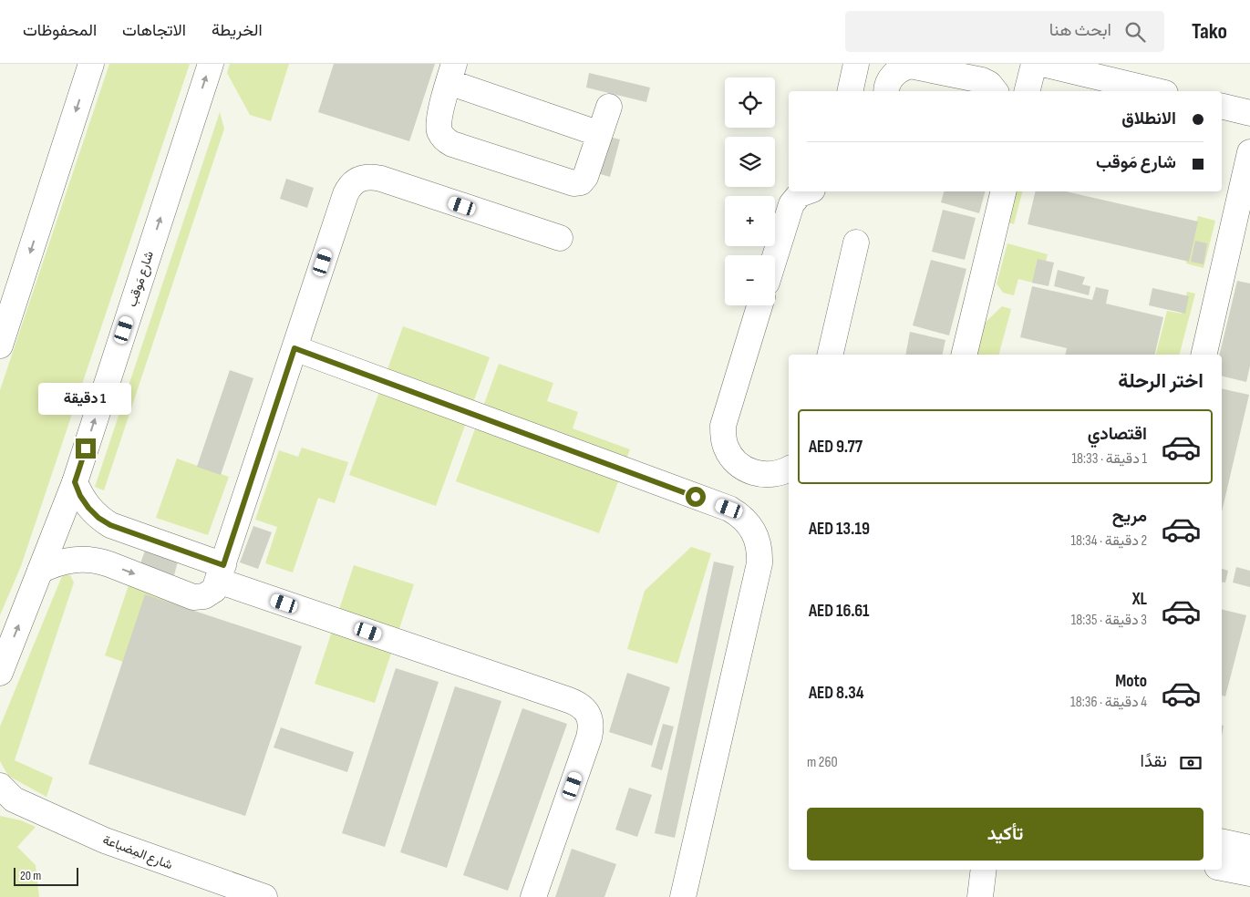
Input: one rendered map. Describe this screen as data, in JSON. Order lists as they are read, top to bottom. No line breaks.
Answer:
{"streets":{"main road":["شارع مَوقب","شارع المِضباعة"]},"scale_bar":"20 m","page":{"header":"Tako","search":"ابحث هنا","nav":["الخريطة","الاتجاهات","المحفوظات"],"map_buttons":["+","−"],"banner":["الانطلاق","شارع مَوقب"],"heading":"اختر الرحلة","bubble":"1 دقيقة","list":[{"name":"اقتصادي","note":"1 دقيقة · 18:33","value":"AED 9.77"},{"name":"مريح","note":"2 دقيقة · 18:34","value":"AED 13.19"},{"name":"XL","note":"3 دقيقة · 18:35","value":"AED 16.61"},{"name":"Moto","note":"4 دقيقة · 18:36","value":"AED 8.34"}],"pay":["نقدًا","260 m"],"buttons":"تأكيد","scale":"20 m"}}
